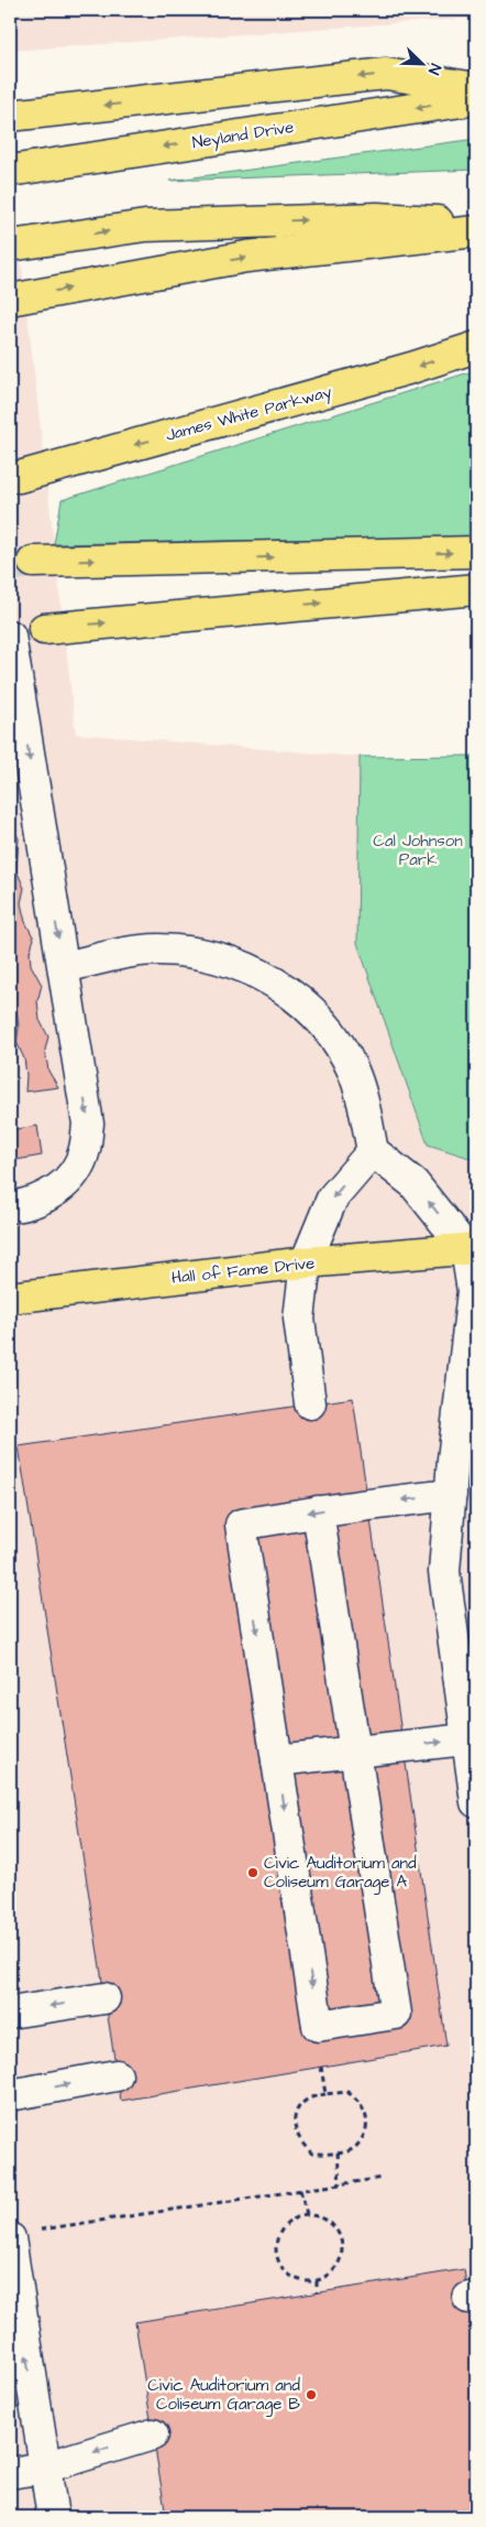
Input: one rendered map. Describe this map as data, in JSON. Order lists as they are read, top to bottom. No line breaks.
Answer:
{"streets":{"main road":["Neyland Drive","James White Parkway","Hall of Fame Drive"]},"parks":["Cal Johnson Park"],"places":["Civic Auditorium and Coliseum Garage A","Civic Auditorium and Coliseum Garage B"],"north":"bottom right"}
